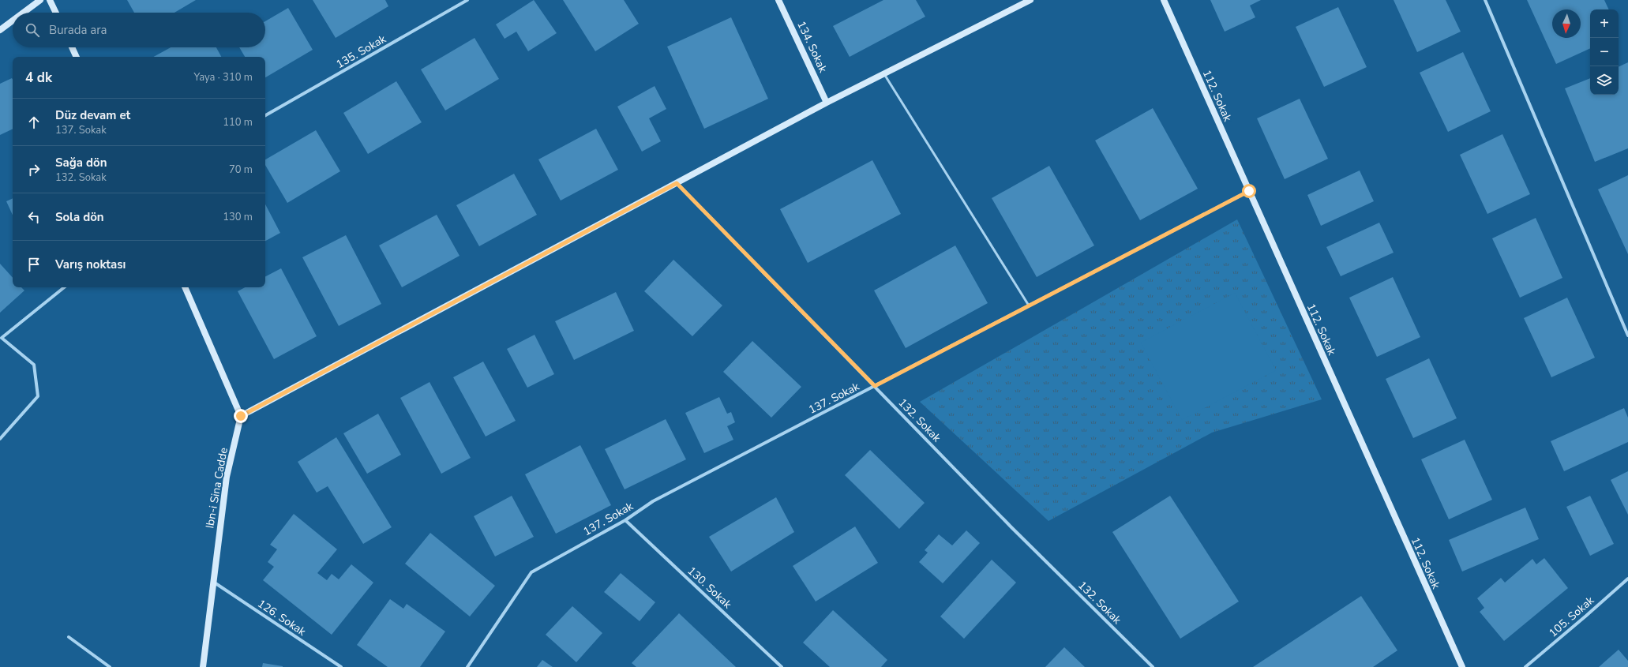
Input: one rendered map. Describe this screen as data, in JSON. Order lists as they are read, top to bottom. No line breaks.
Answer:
{"streets":{"street":["134. Sokak","135. Sokak","112. Sokak","137. Sokak","132. Sokak","Ibn-i Sina Cadde","130. Sokak","105. Sokak","126. Sokak"]},"crossings":[["112. Sokak","137. Sokak"],["137. Sokak","132. Sokak"],["137. Sokak","130. Sokak"],["Ibn-i Sina Cadde","126. Sokak"]],"north":"bottom","page":{"map_buttons":["+","−"],"search":"Burada ara","heading":["4 dk","Yaya · 310 m"],"list":[["Düz devam et","137. Sokak","110 m"],["Sağa dön","132. Sokak","70 m"],["Sola dön","130 m"],"Varış noktası"]}}
